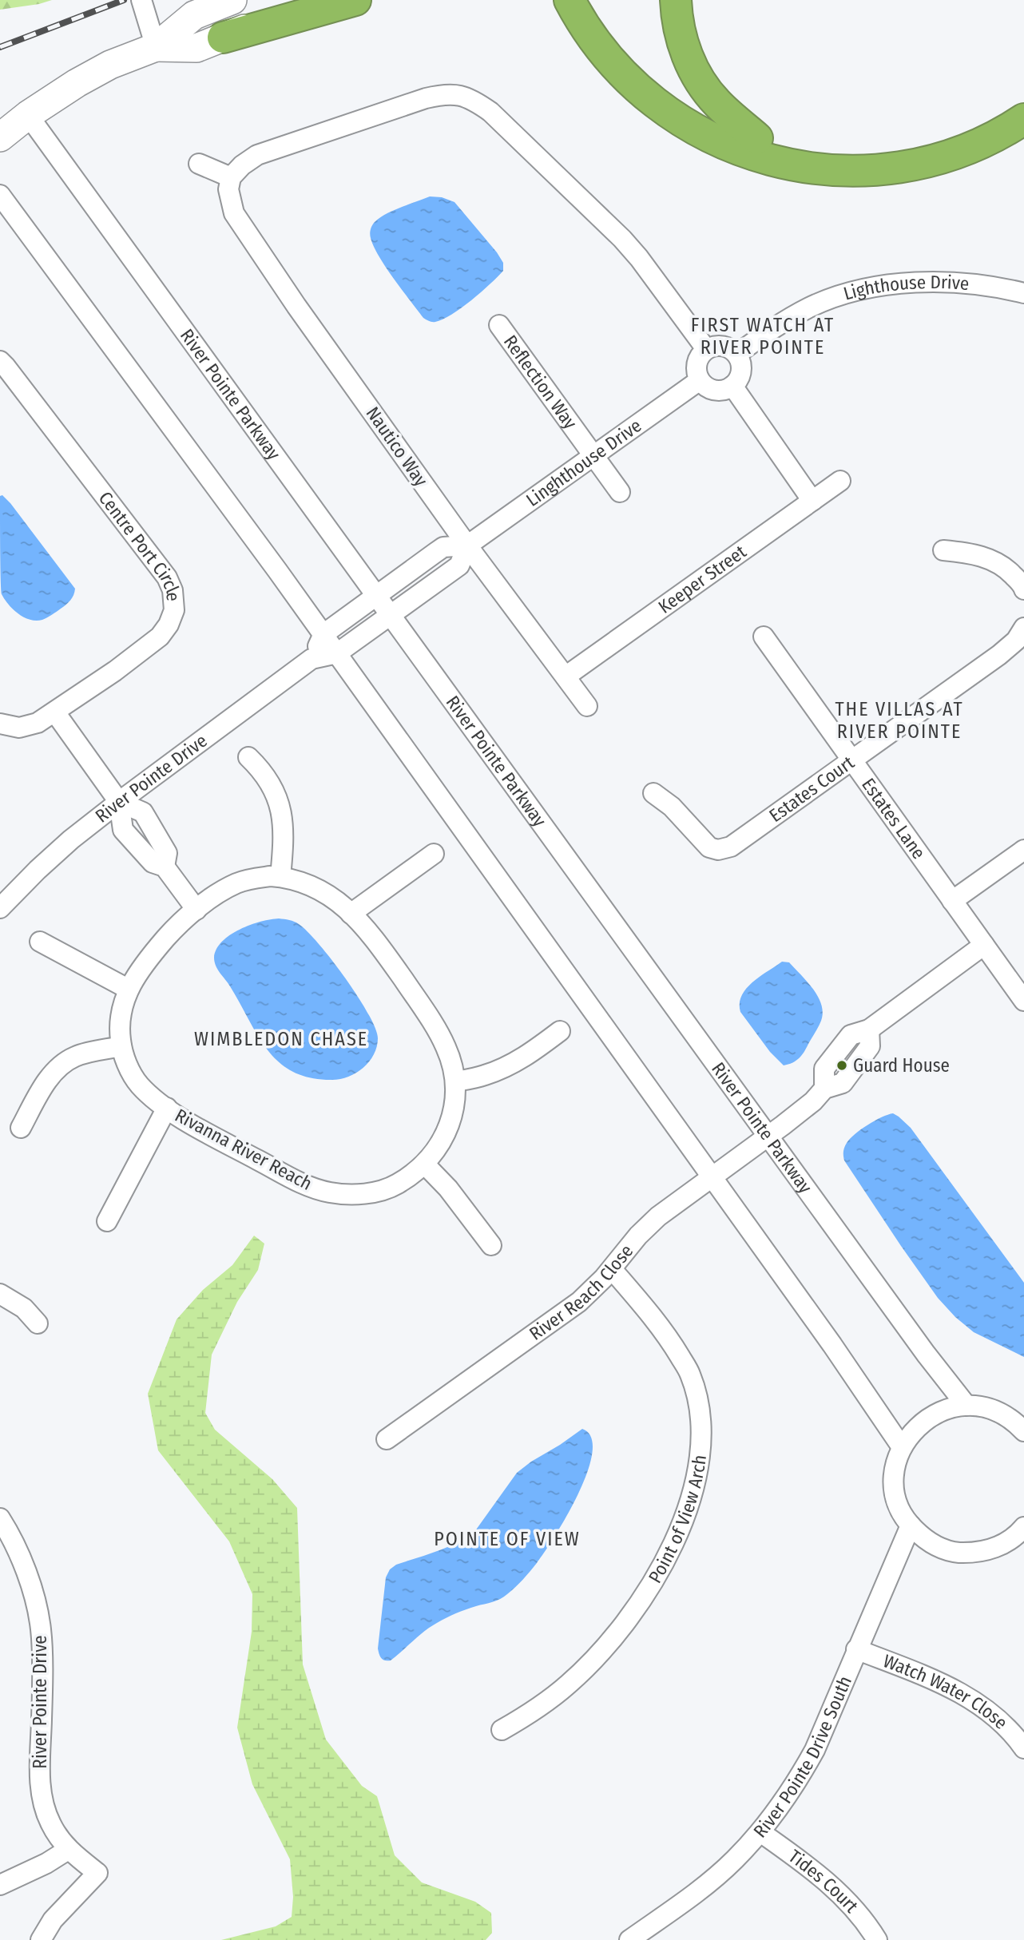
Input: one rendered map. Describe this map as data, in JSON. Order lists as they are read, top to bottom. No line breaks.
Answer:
{"streets":{"street":["Lighthouse Drive","Reflection Way","River Pointe Parkway","Nautico Way","Linghthouse Drive","Centre Port Circle","Keeper Street","River Pointe Drive","Estates Court","Estates Lane","Rivanna River Reach","River Reach Close","Point of View Arch","Watch Water Close","River Pointe Drive South","Tides Court"]},"crossings":[["Lighthouse Drive","Linghthouse Drive"],["Reflection Way","Linghthouse Drive"],["River Pointe Parkway","Linghthouse Drive"],["River Pointe Parkway","River Pointe Drive"],["River Pointe Parkway","River Reach Close"],["Nautico Way","Linghthouse Drive"],["Nautico Way","Keeper Street"],["Linghthouse Drive","River Pointe Drive"],["Estates Court","Estates Lane"],["Estates Lane","River Reach Close"],["River Reach Close","Point of View Arch"],["Watch Water Close","River Pointe Drive South"],["River Pointe Drive South","Tides Court"]],"districts":["FIRST WATCH AT RIVER POINTE","THE VILLAS AT RIVER POINTE","WIMBLEDON CHASE","POINTE OF VIEW"],"places":["Guard House"]}
